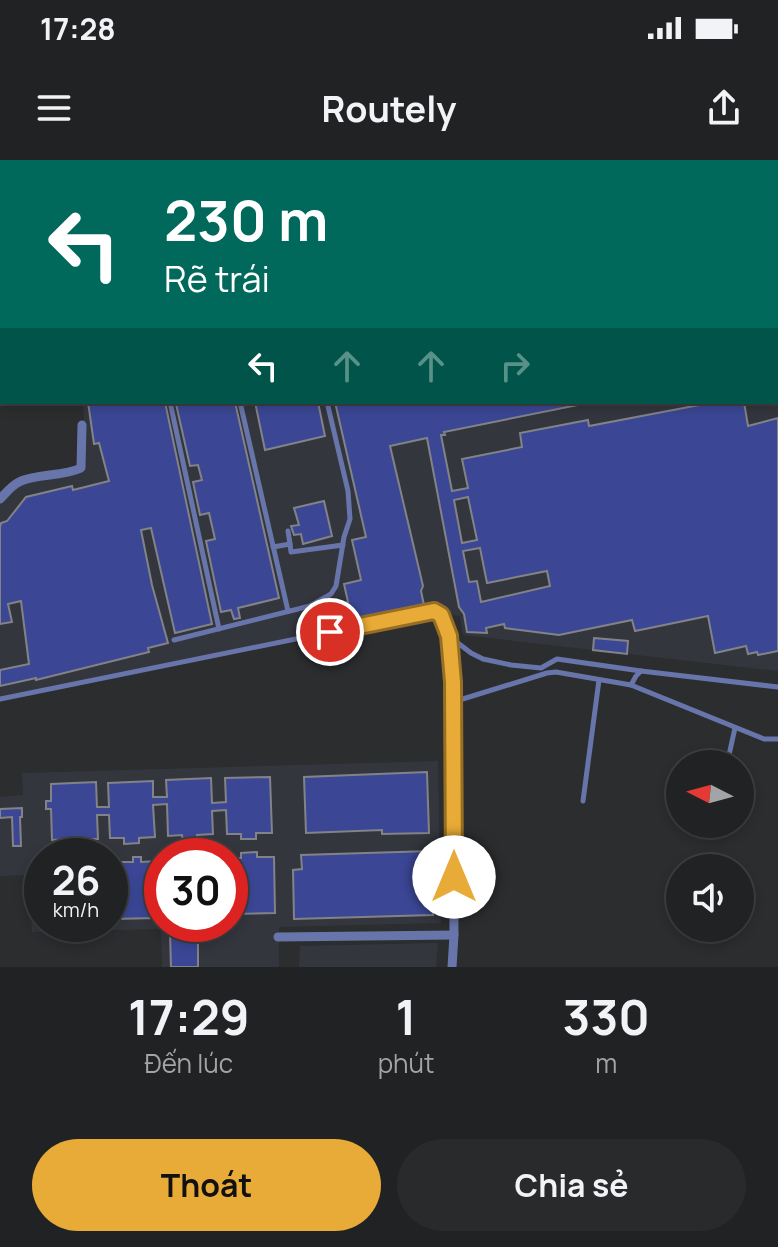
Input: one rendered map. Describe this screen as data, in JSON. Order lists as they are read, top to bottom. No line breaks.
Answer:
{"north":"left","page":{"status":"17:28","header":"Routely","turn":["230 m","Rẽ trái"],"speed":"26 km/h","limit":"30","eta":["17:29","Đến lúc","1","phút","330","m"],"buttons":["Thoát","Chia sẻ"]}}
